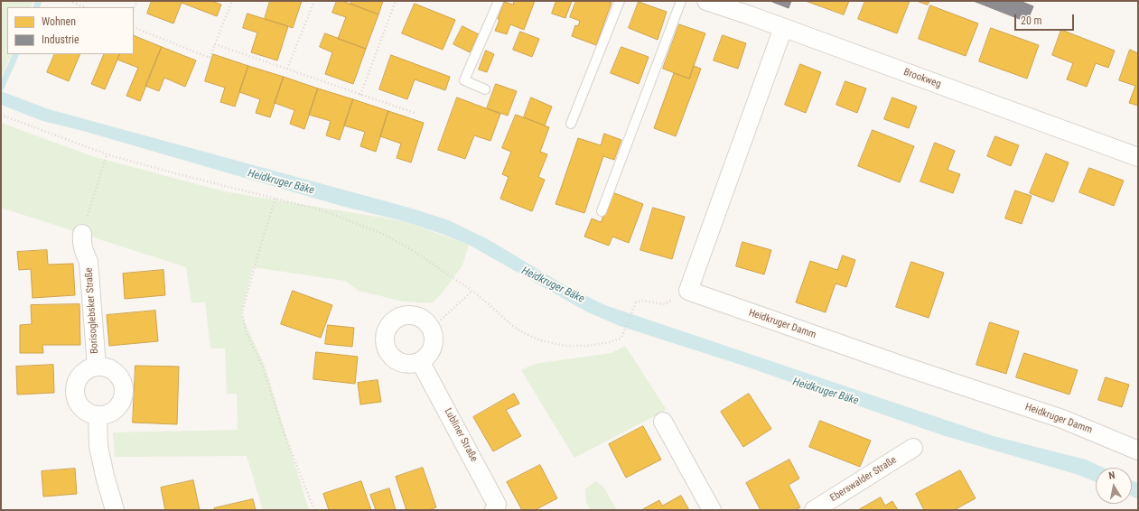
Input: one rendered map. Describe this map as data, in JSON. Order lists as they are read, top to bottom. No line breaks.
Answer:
{"streets":{"street":["Brookweg","Borisoglebsker Straße","Heidkruger Damm","Lubliner Straße","Eberswalder Straße"]},"water":["Heidkruger Bäke"],"legend":["Wohnen","Industrie"],"scale_bar":"20 m","north":"top"}
